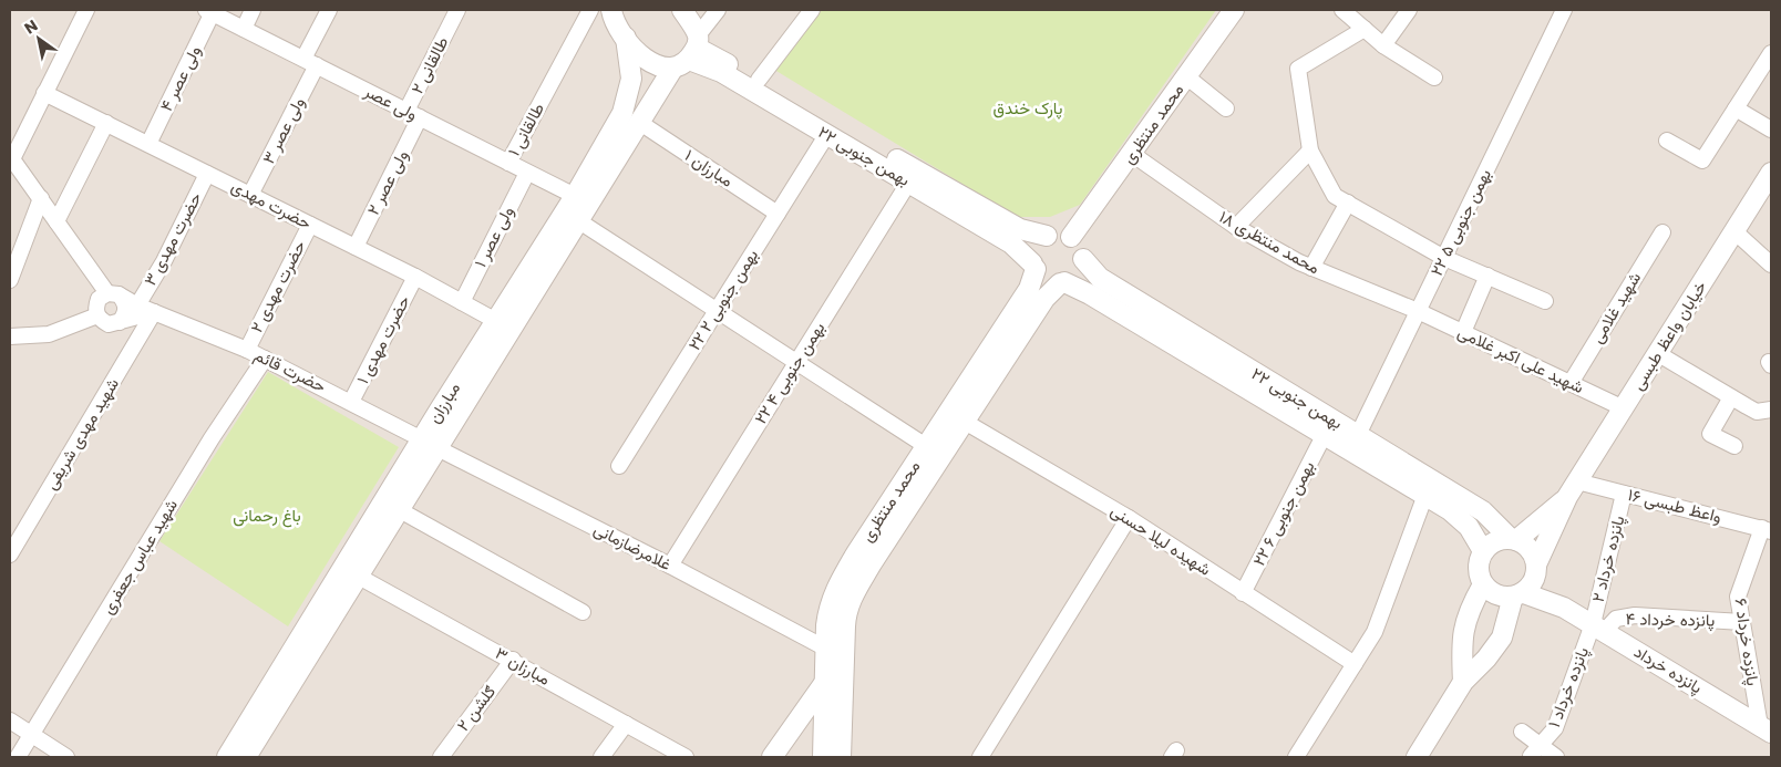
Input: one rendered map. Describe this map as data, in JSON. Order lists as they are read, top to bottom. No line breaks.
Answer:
{"streets":{"street":["طالقانی ۲","ولی عصر ۴","ولی عصر","محمد منتظری","طالقانی ۱","ولی عصر ۳","۲۲ بهمن جنوبی","مبارزان ۱","ولی عصر ۲","حضرت مهدی","۲۲ بهمن جنوبی ۵","ولی عصر ۱","حضرت مهدی ۳","محمد منتظری ۱۸","حضرت مهدی ۲","۲۲ بهمن جنوبی ۲","شهید غلامی","خیابان واعظ طبسی","حضرت مهدی ۱","شهید علی اکبر غلامی","حضرت قائم","۲۲ بهمن جنوبی ۴","مبارزان","شهید مهدی شریفی","واعظ طبسی ۱۶","۲۲ بهمن جنوبی ۶","شهیده لیلا حسنی","غلامرضازمانی","شهید عباس جعفری","پانزده خرداد ۲","پانزده خرداد ۴","پانزده خرداد ۶","مبارزان ۳","پانزده خرداد","پانزده خرداد ۱","ګلشن ۲"]},"crossings":[["طالقانی ۲","ولی عصر"],["طالقانی ۲","ولی عصر ۲"],["ولی عصر ۴","ولی عصر"],["ولی عصر ۴","حضرت مهدی"],["ولی عصر","طالقانی ۱"],["ولی عصر","ولی عصر ۳"],["ولی عصر","ولی عصر ۲"],["ولی عصر","ولی عصر ۱"],["ولی عصر","مبارزان"],["محمد منتظری","۲۲ بهمن جنوبی"],["محمد منتظری","محمد منتظری ۱۸"],["محمد منتظری","شهیده لیلا حسنی"],["محمد منتظری","غلامرضازمانی"],["ولی عصر ۳","حضرت مهدی"],["۲۲ بهمن جنوبی","۲۲ بهمن جنوبی ۵"],["۲۲ بهمن جنوبی","۲۲ بهمن جنوبی ۲"],["۲۲ بهمن جنوبی","۲۲ بهمن جنوبی ۴"],["۲۲ بهمن جنوبی","مبارزان"],["۲۲ بهمن جنوبی","۲۲ بهمن جنوبی ۶"],["مبارزان ۱","۲۲ بهمن جنوبی ۲"],["مبارزان ۱","مبارزان"],["ولی عصر ۲","حضرت مهدی"],["حضرت مهدی","ولی عصر ۱"],["حضرت مهدی","حضرت مهدی ۳"],["حضرت مهدی","حضرت مهدی ۲"],["حضرت مهدی","حضرت مهدی ۱"],["حضرت مهدی","مبارزان"],["۲۲ بهمن جنوبی ۵","محمد منتظری ۱۸"],["۲۲ بهمن جنوبی ۵","شهید علی اکبر غلامی"],["حضرت مهدی ۳","حضرت قائم"],["محمد منتظری ۱۸","شهید علی اکبر غلامی"],["حضرت مهدی ۲","حضرت قائم"],["شهید غلامی","شهید علی اکبر غلامی"],["خیابان واعظ طبسی","شهید علی اکبر غلامی"],["خیابان واعظ طبسی","واعظ طبسی ۱۶"],["حضرت مهدی ۱","حضرت قائم"],["حضرت قائم","مبارزان"],["حضرت قائم","شهید مهدی شریفی"],["حضرت قائم","غلامرضازمانی"],["حضرت قائم","شهید عباس جعفری"],["۲۲ بهمن جنوبی ۴","غلامرضازمانی"],["مبارزان","غلامرضازمانی"],["مبارزان","مبارزان ۳"],["واعظ طبسی ۱۶","پانزده خرداد ۲"],["واعظ طبسی ۱۶","پانزده خرداد ۶"],["۲۲ بهمن جنوبی ۶","شهیده لیلا حسنی"],["پانزده خرداد ۲","پانزده خرداد ۴"],["پانزده خرداد ۲","پانزده خرداد"],["پانزده خرداد ۲","پانزده خرداد ۱"],["پانزده خرداد ۴","پانزده خرداد ۶"],["پانزده خرداد ۴","پانزده خرداد"],["پانزده خرداد ۴","پانزده خرداد ۱"],["پانزده خرداد ۶","پانزده خرداد"],["مبارزان ۳","ګلشن ۲"],["پانزده خرداد","پانزده خرداد ۱"]],"parks":["پارک خندق","باغ رحمانی"],"north":"top left"}
